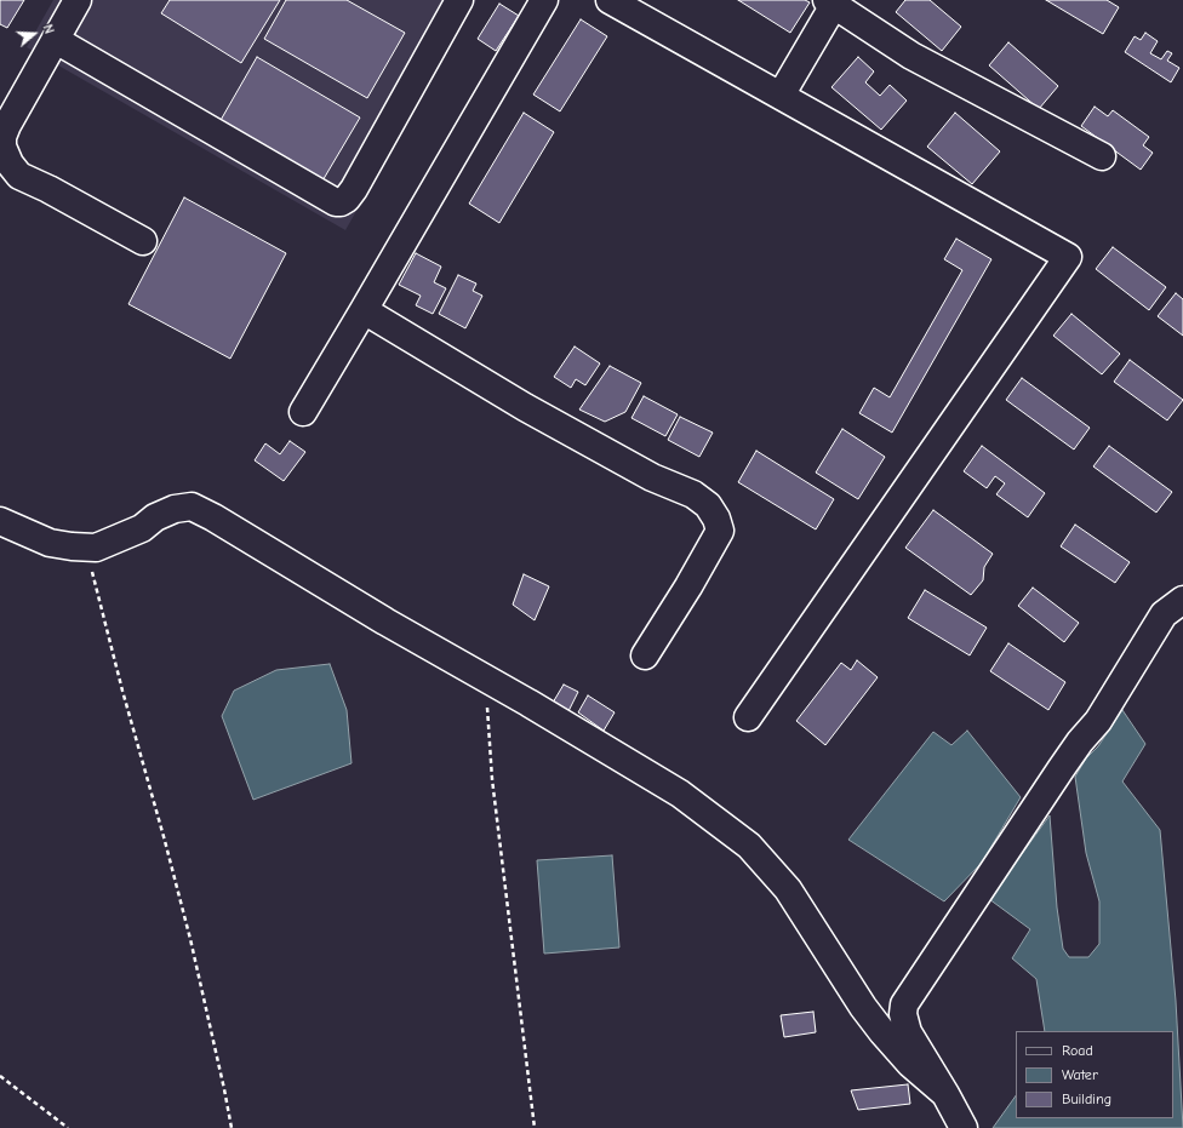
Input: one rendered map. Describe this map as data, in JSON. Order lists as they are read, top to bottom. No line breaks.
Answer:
{"legend":["Road","Water","Building"],"north":"right"}
